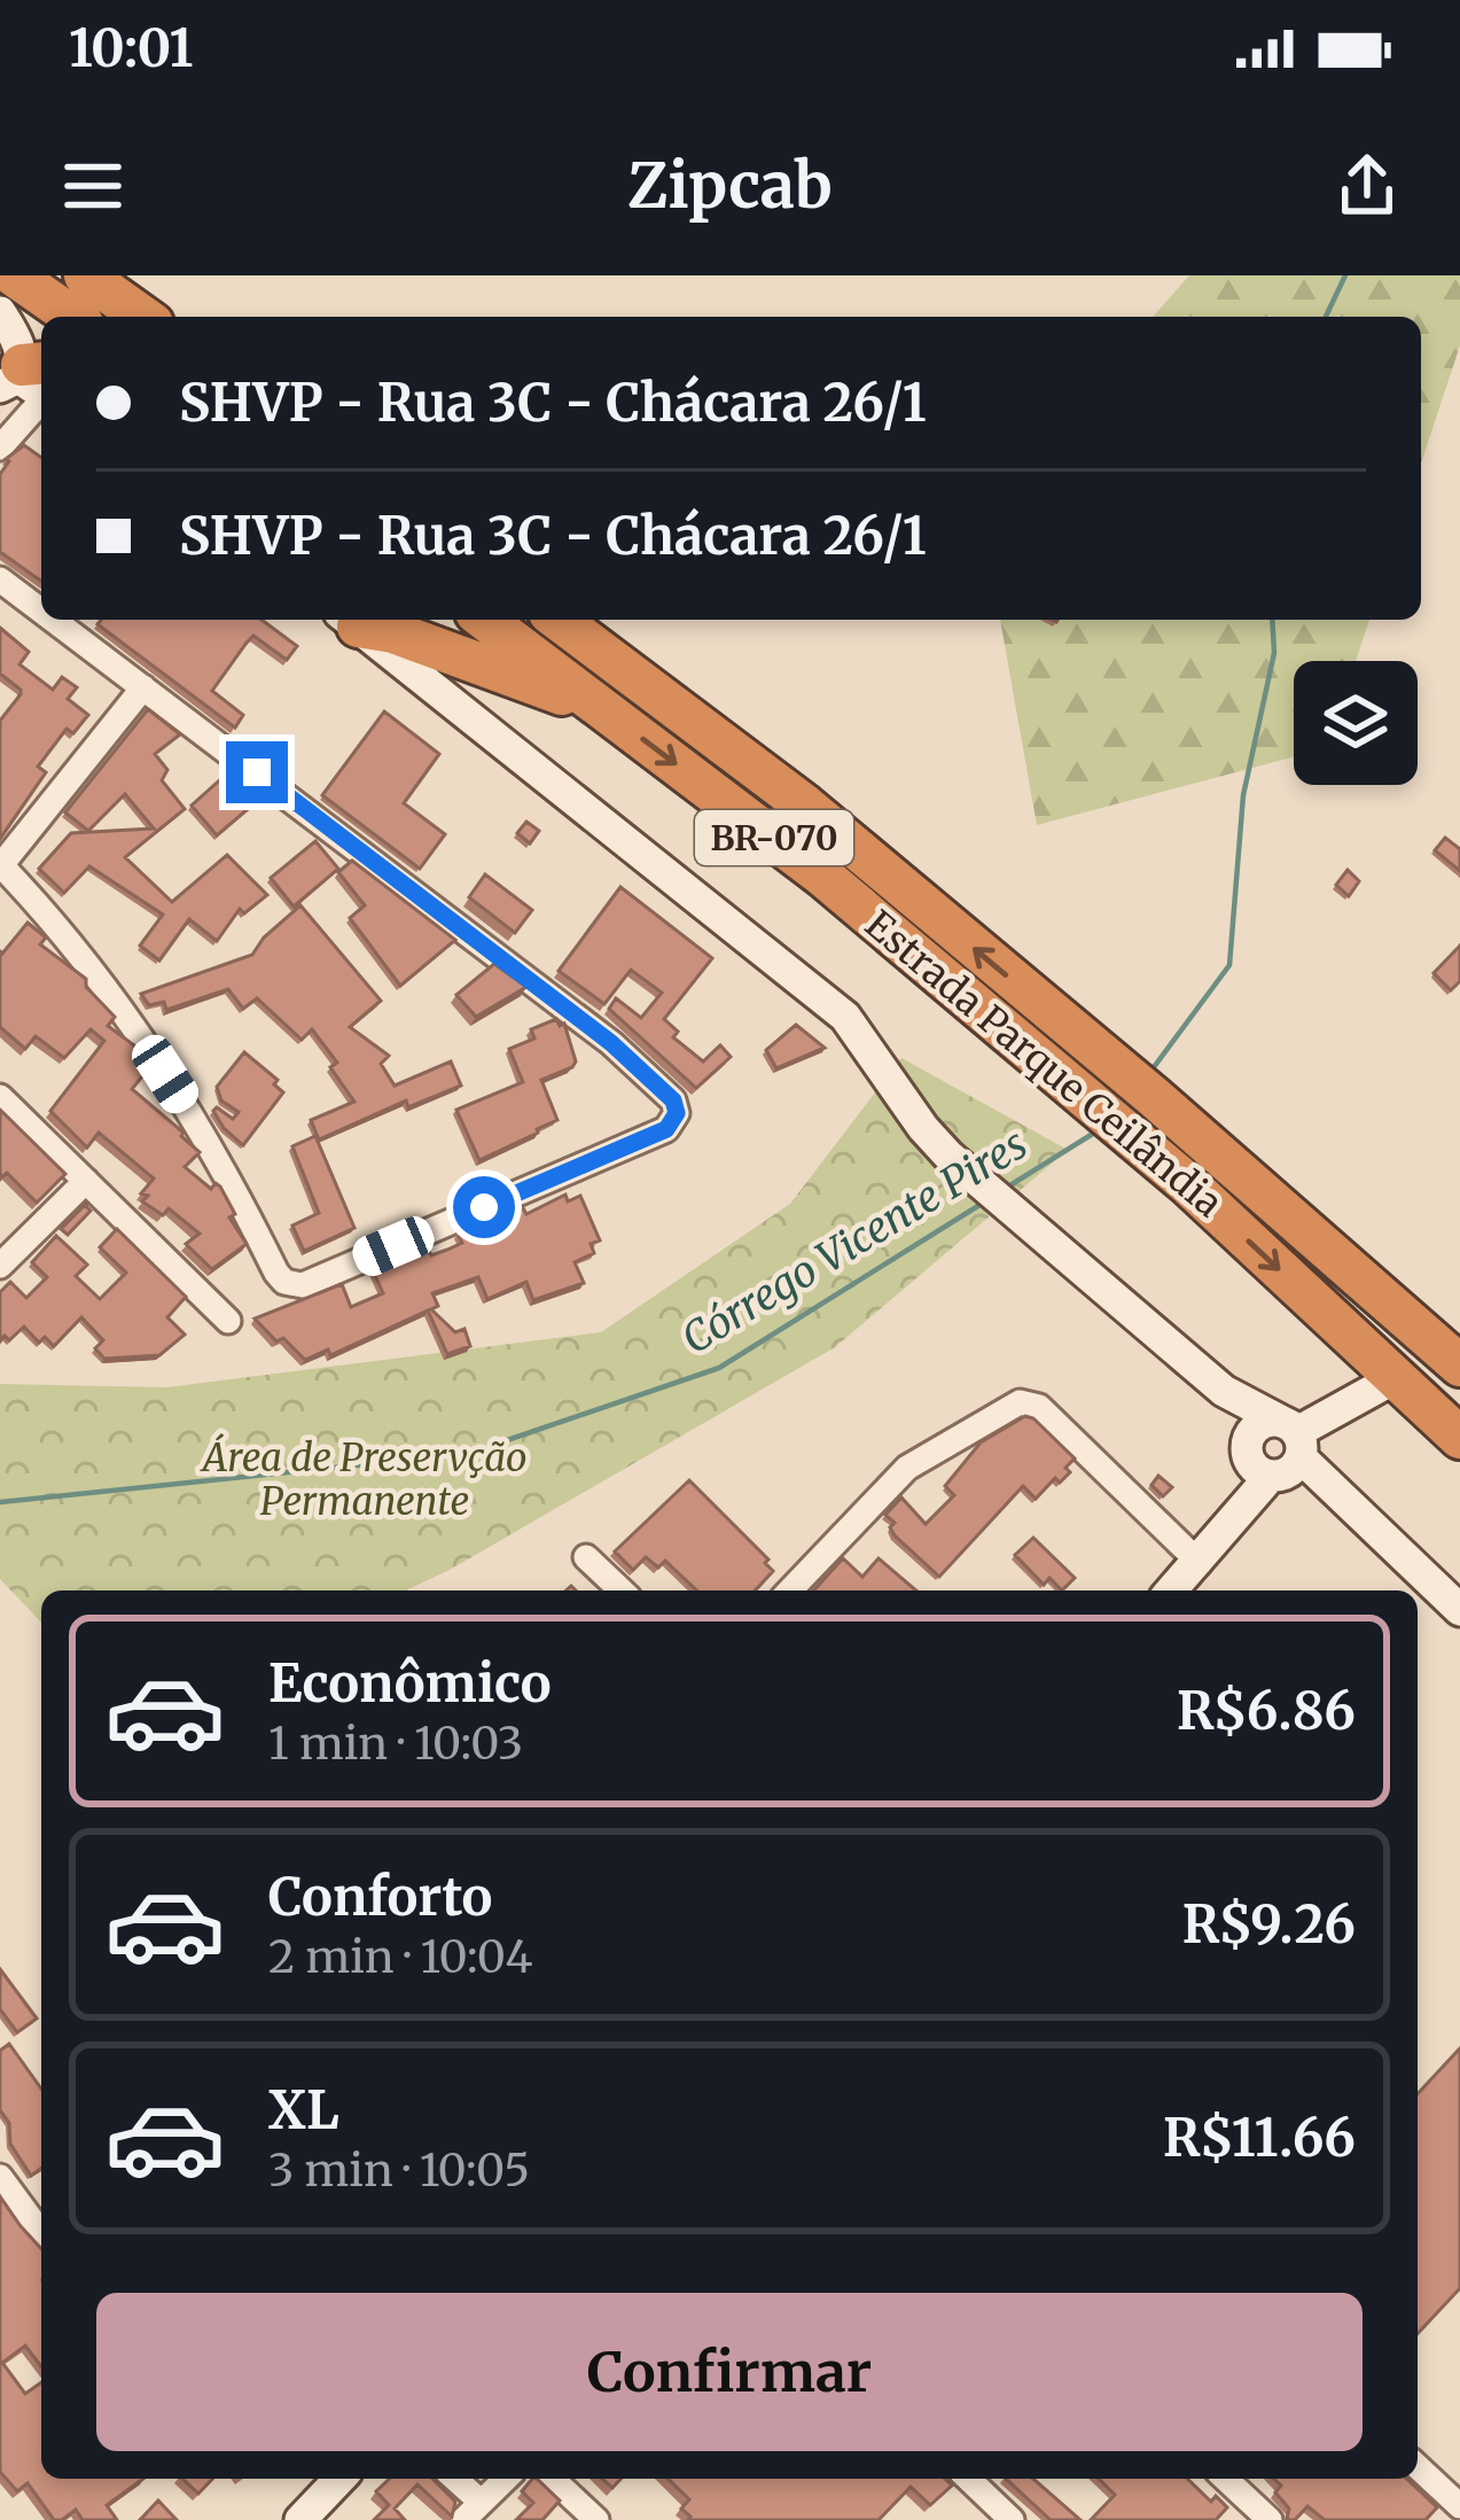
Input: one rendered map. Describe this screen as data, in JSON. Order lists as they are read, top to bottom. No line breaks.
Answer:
{"streets":{"highway":["BR-070","Estrada Parque Ceilândia"]},"water":["Córrego Vicente Pires"],"parks":["Área de Preservção Permanente"],"page":{"status":"10:01","header":"Zipcab","banner":["SHVP - Rua 3C - Chácara 26/1","SHVP - Rua 3C - Chácara 26/1"],"list":[{"name":"Econômico","note":"1 min · 10:03","value":"R$6.86"},{"name":"Conforto","note":"2 min · 10:04","value":"R$9.26"},{"name":"XL","note":"3 min · 10:05","value":"R$11.66"}],"buttons":"Confirmar"}}
